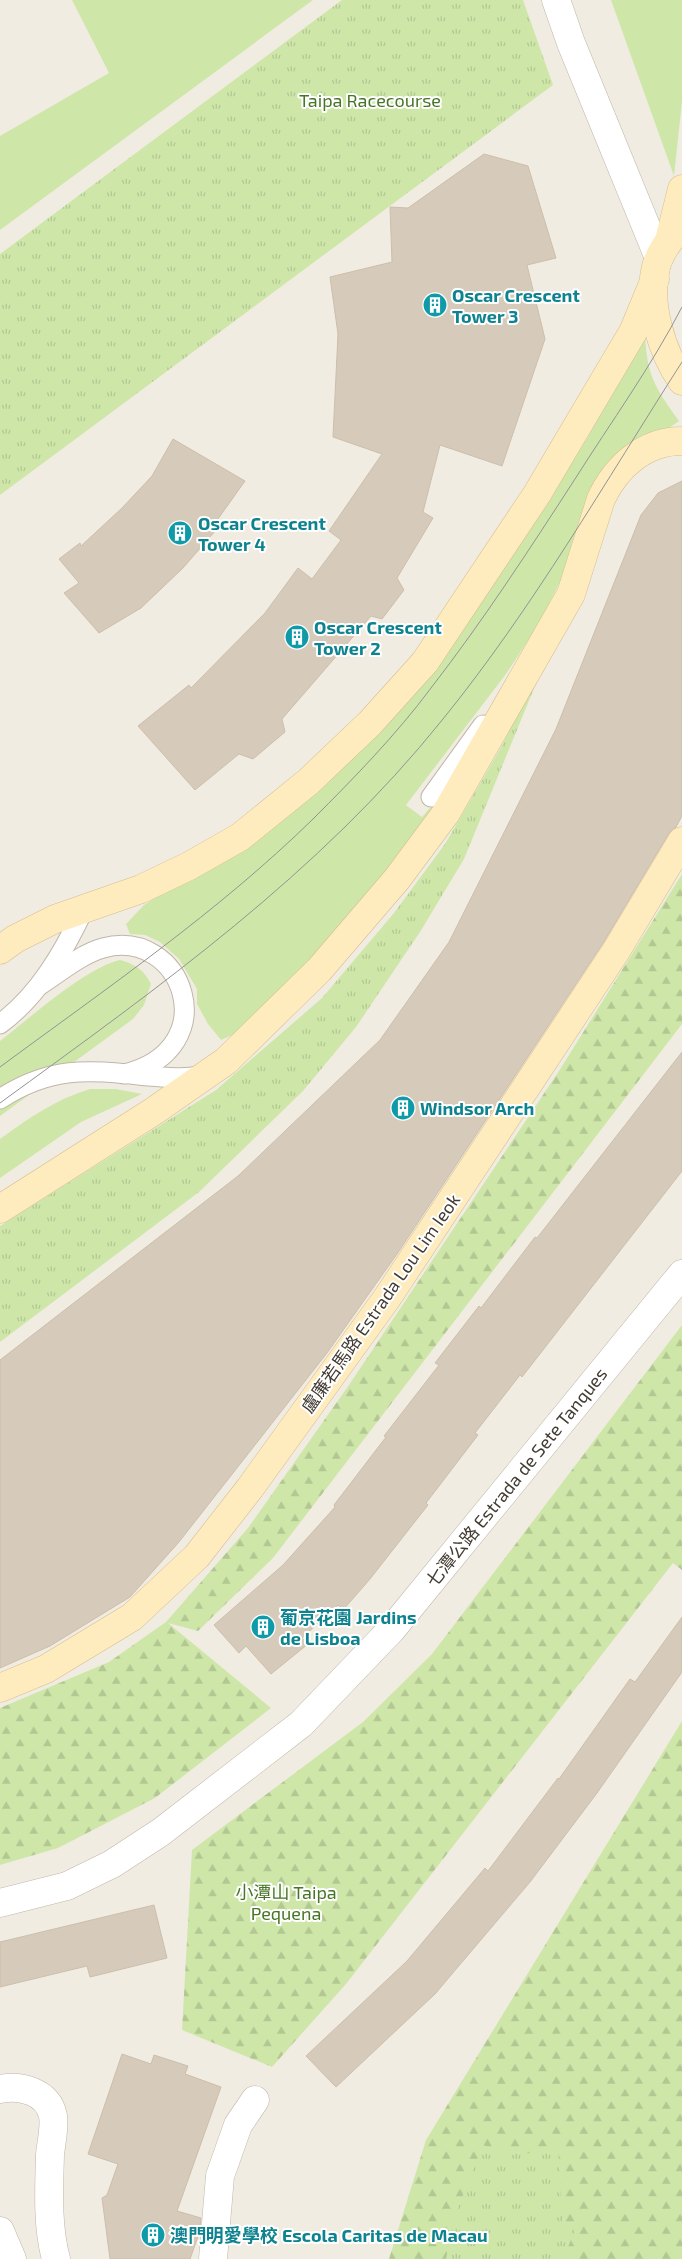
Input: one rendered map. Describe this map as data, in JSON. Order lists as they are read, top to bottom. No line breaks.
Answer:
{"streets":{"main road":["盧廉若馬路 Estrada Lou Lim Ieok"],"street":["七潭公路 Estrada de Sete Tanques"]},"parks":["Taipa Racecourse","小潭山 Taipa Pequena"],"places":{"building":["Oscar Crescent Tower 3","Oscar Crescent Tower 4","Oscar Crescent Tower 2","Windsor Arch","葡京花園 Jardins de Lisboa","澳門明愛學校 Escola Caritas de Macau"]}}
